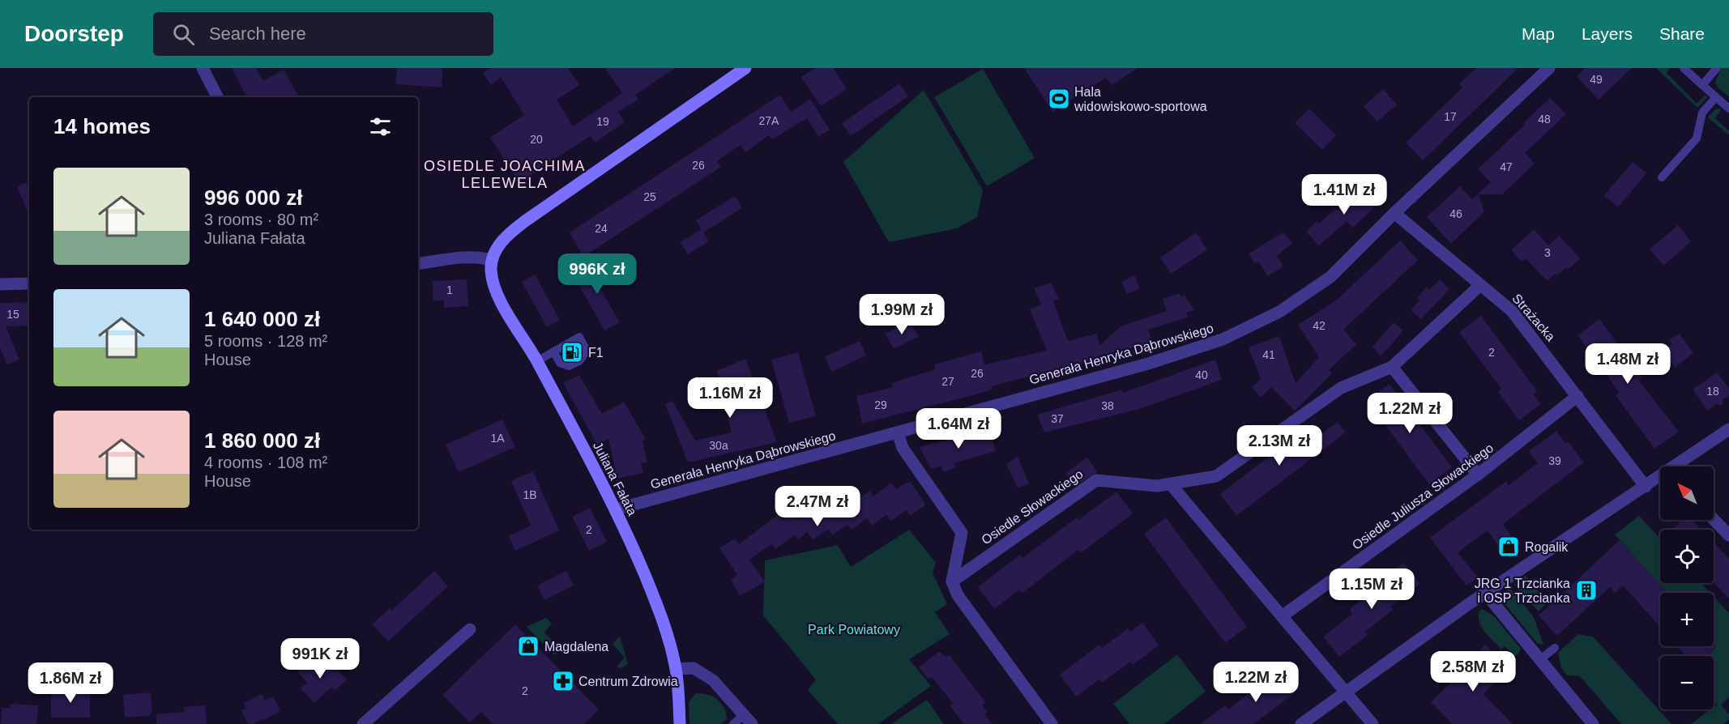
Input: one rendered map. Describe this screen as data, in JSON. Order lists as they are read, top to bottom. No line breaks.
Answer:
{"streets":{"main road":["Juliana Fałata"],"street":["Strażacka","Generała Henryka Dąbrowskiego","Osiedle Juliusza Słowackiego","Osiedle Słowackiego"]},"crossings":[["Strażacka","Generała Henryka Dąbrowskiego"],["Strażacka","Osiedle Juliusza Słowackiego"],["Strażacka","Osiedle Słowackiego"],["Generała Henryka Dąbrowskiego","Juliana Fałata"]],"districts":["OSIEDLE JOACHIMA LELEWELA"],"parks":["Park Powiatowy"],"places":{"sports":["Hala widowiskowo-sportowa"],"fuel station":["F1"],"shop":["Rogalik","Magdalena"],"building":["JRG 1 Trzcianka i OSP Trzcianka"],"pharmacy":["Centrum Zdrowia"]},"house_numbers":["49","17","48","27A","19","20","26","47","25","46","24","3","1","15","42","2","41","26","40","27","18","29","38","37","1A","30a","39","1B","2","2"],"north":"top left","page":{"header":"Doorstep","search":"Search here","nav":["Map","Layers","Share"],"heading":"14 homes","list":[{"name":"996 000 zł","note":"3 rooms · 80 m² · Juliana Fałata"},{"name":"1 640 000 zł","note":"5 rooms · 128 m² · House"},{"name":"1 860 000 zł","note":"4 rooms · 108 m² · House"}],"price":["1.41M zł","996K zł","1.99M zł","1.48M zł","1.16M zł","1.22M zł","1.64M zł","2.13M zł","2.47M zł","1.15M zł","991K zł","2.58M zł","1.22M zł","1.86M zł"],"map_buttons":["+","−"]}}
